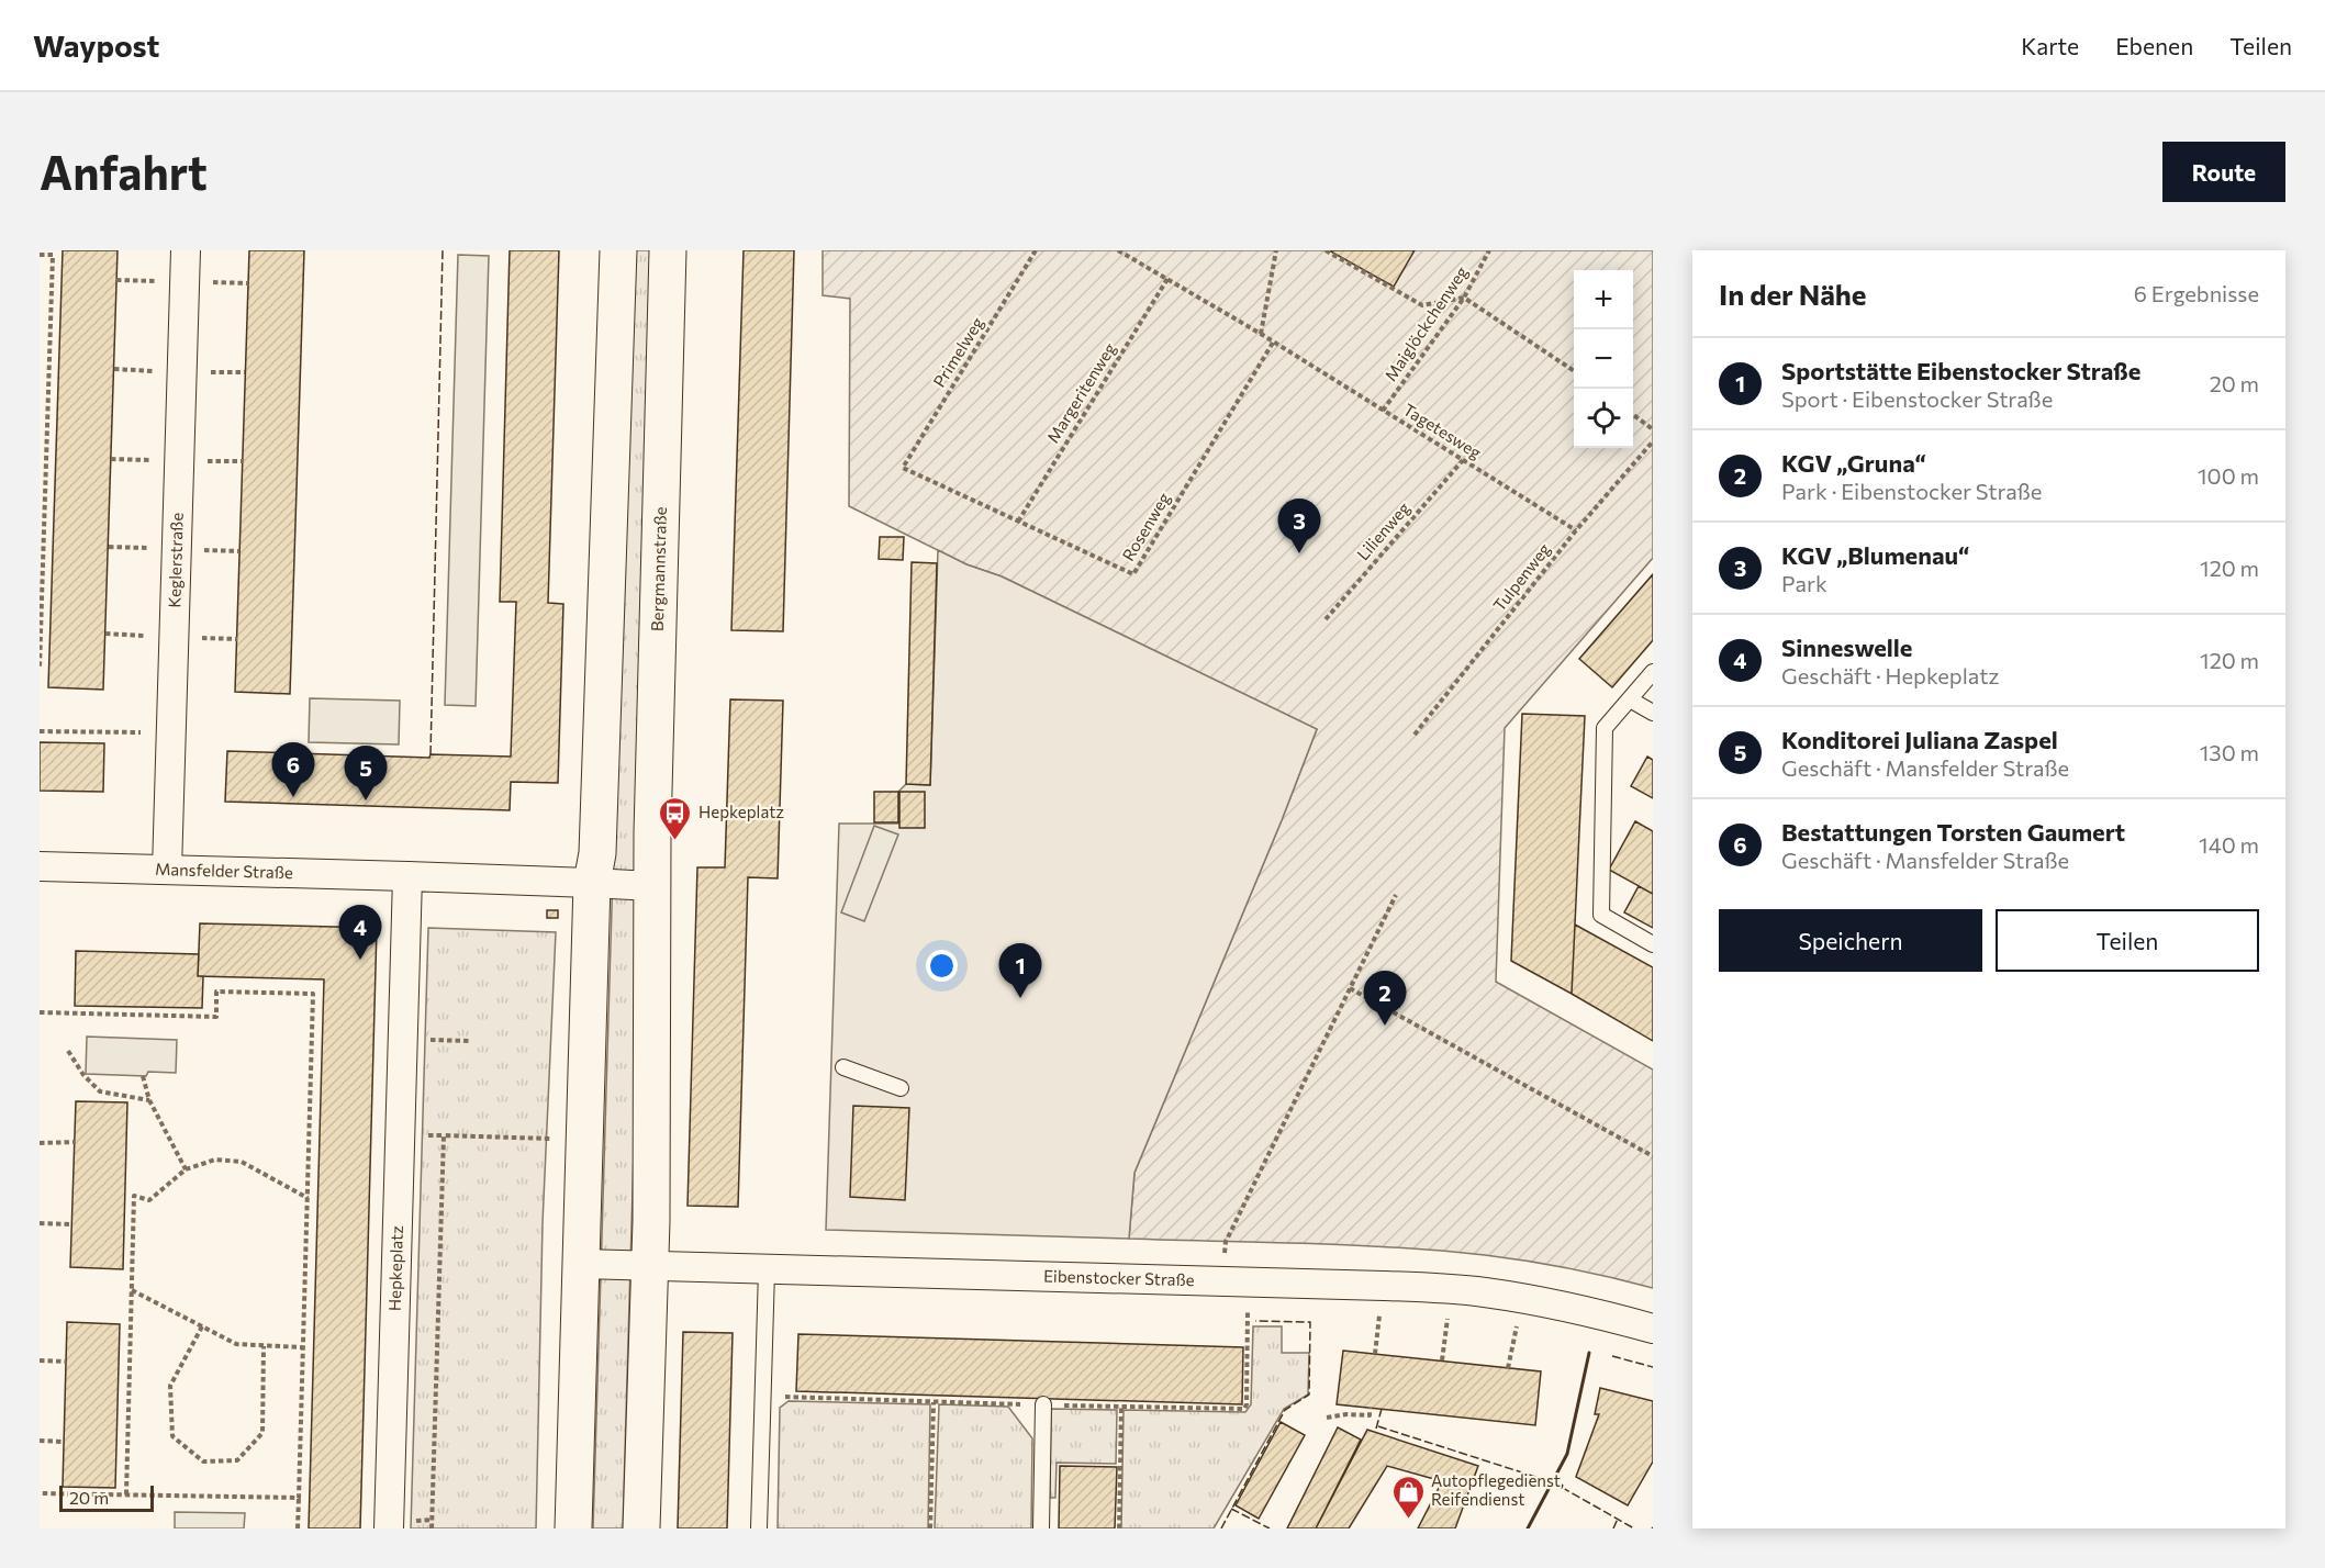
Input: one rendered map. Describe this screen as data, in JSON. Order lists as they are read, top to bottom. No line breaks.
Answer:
{"streets":{"street":["Keglerstraße","Bergmannstraße","Mansfelder Straße","Hepkeplatz","Eibenstocker Straße"],"path":["Maiglöckchenweg","Primelweg","Margeritenweg","Tagetesweg","Rosenweg","Lilienweg","Tulpenweg"]},"crossings":[["Maiglöckchenweg","Tagetesweg"],["Primelweg","Rosenweg"],["Margeritenweg","Tagetesweg"],["Margeritenweg","Rosenweg"],["Tagetesweg","Rosenweg"],["Tagetesweg","Lilienweg"],["Tagetesweg","Tulpenweg"],["Keglerstraße","Mansfelder Straße"],["Mansfelder Straße","Hepkeplatz"]],"places":{"bus stop":["Hepkeplatz"],"shop":["Autopflegedienst, Reifendienst"]},"scale_bar":"20 m","page":{"header":"Waypost","nav":["Karte","Ebenen","Teilen"],"buttons":["Route",["Speichern","Teilen"]],"title":"Anfahrt","heading":["In der Nähe","6 Ergebnisse"],"map_buttons":["+","−"],"list":[{"mark":"1","name":"Sportstätte Eibenstocker Straße","note":"Sport · Eibenstocker Straße","value":"20 m"},{"mark":"2","name":"KGV „Gruna“","note":"Park · Eibenstocker Straße","value":"100 m"},{"mark":"3","name":"KGV „Blumenau“","note":"Park","value":"120 m"},{"mark":"4","name":"Sinneswelle","note":"Geschäft · Hepkeplatz","value":"120 m"},{"mark":"5","name":"Konditorei Juliana Zaspel","note":"Geschäft · Mansfelder Straße","value":"130 m"},{"mark":"6","name":"Bestattungen Torsten Gaumert","note":"Geschäft · Mansfelder Straße","value":"140 m"}],"pins":["3","6","5","4","1","2"],"scale":"20 m"}}
